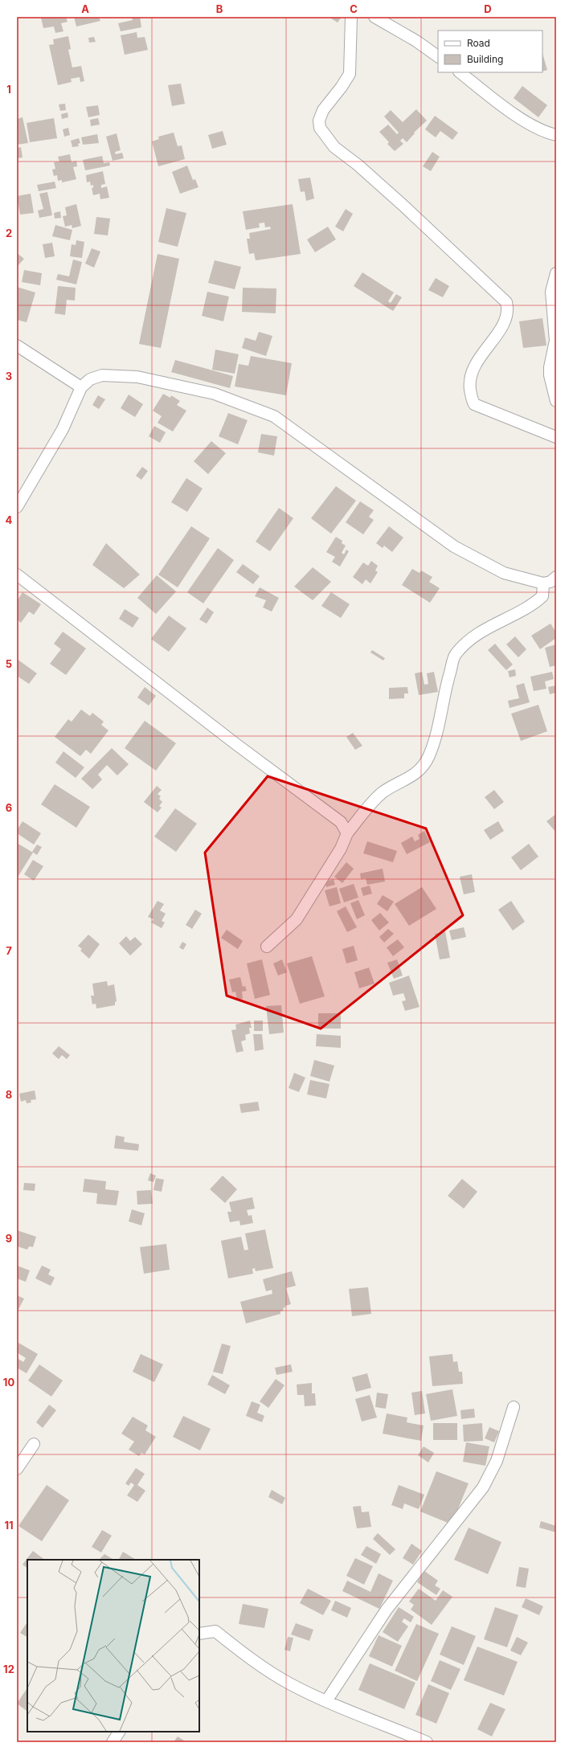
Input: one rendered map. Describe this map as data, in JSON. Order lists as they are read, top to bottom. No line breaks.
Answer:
{"legend":["Road","Building"],"grid":{"columns":["A","B","C","D"],"rows":["1","2","3","4","5","6","7","8","9","10","11","12"]}}
